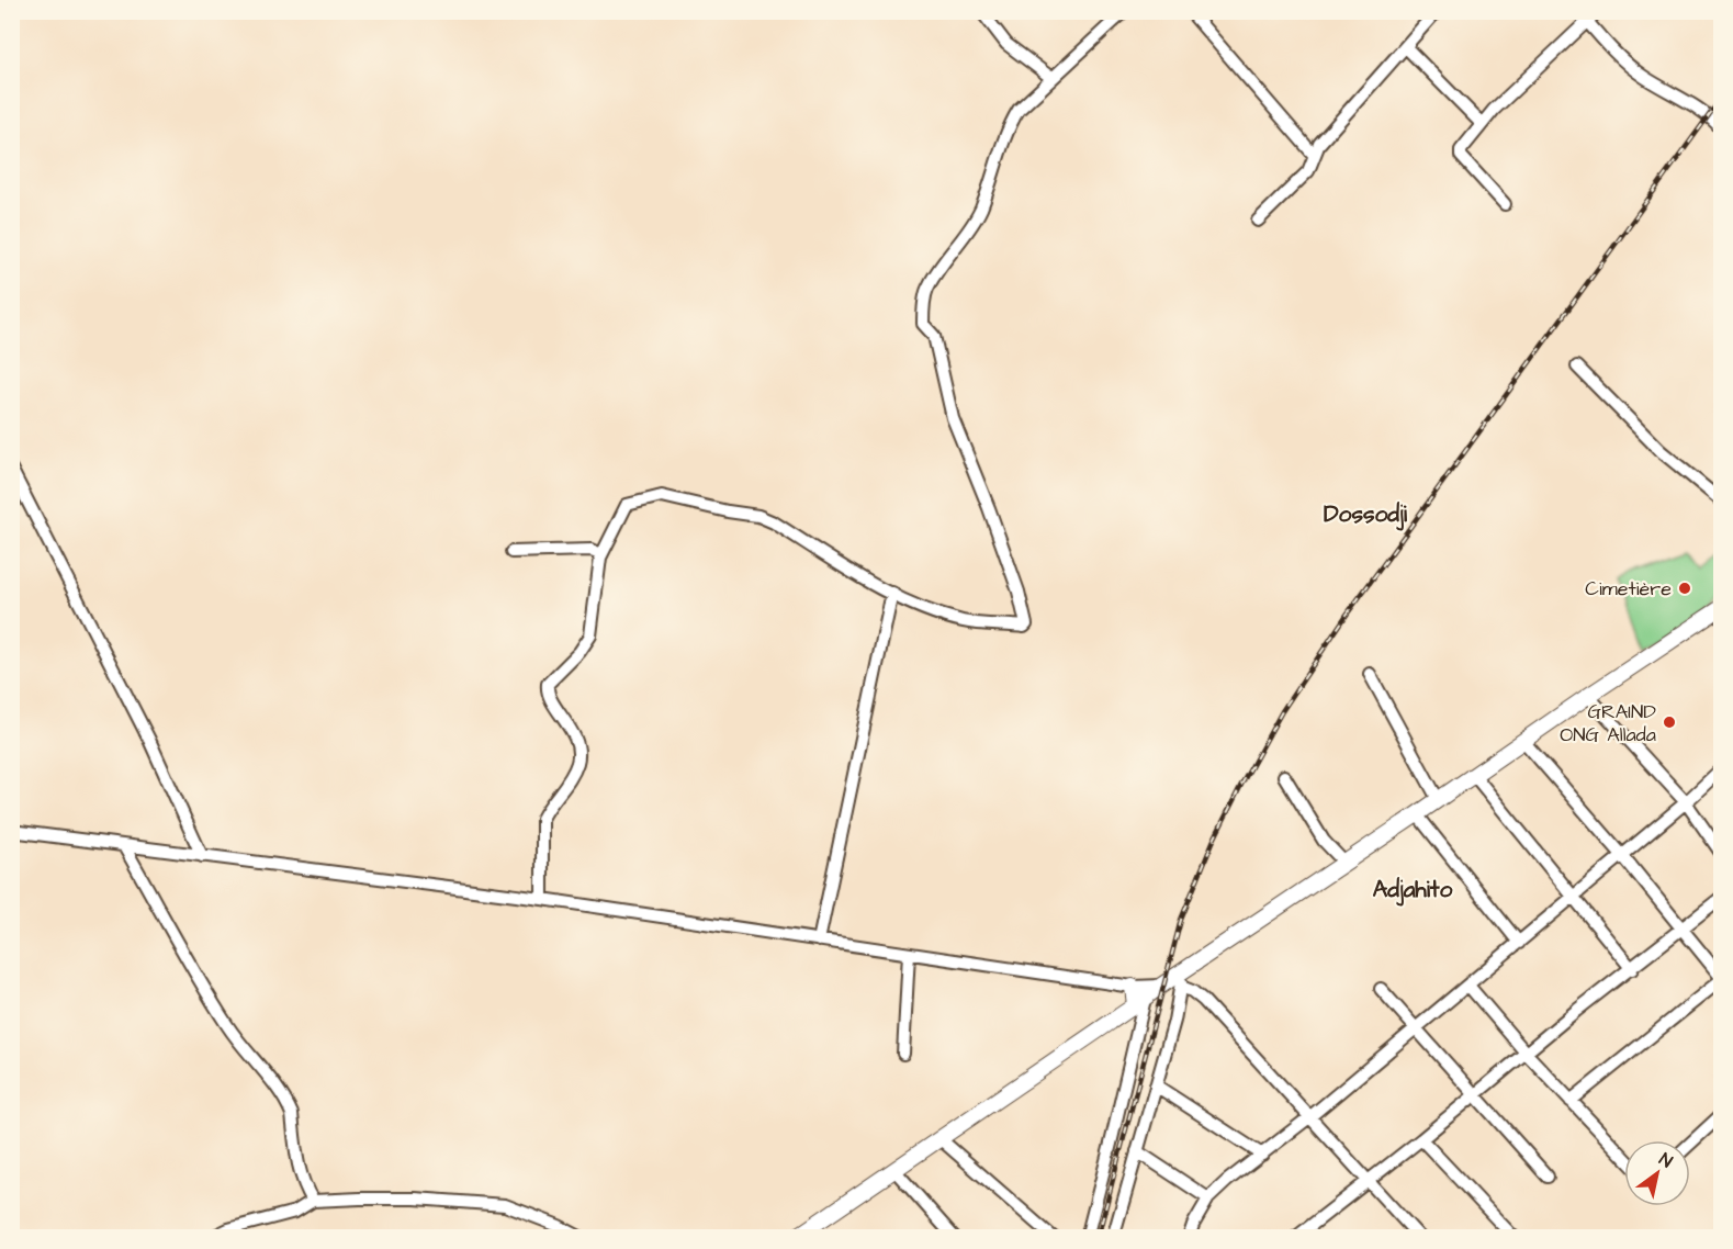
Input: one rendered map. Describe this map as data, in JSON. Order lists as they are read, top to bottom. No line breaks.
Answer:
{"districts":["Dossodji","Adjahito"],"places":["Cimetière","GRAIND ONG Allada"],"north":"top right"}
